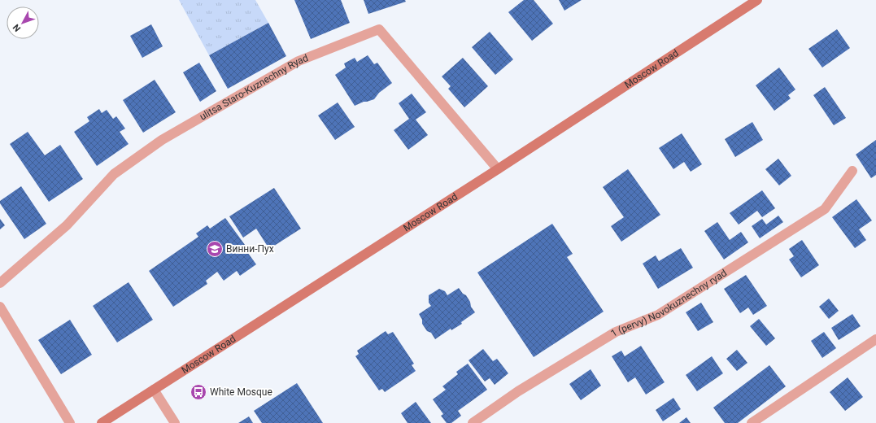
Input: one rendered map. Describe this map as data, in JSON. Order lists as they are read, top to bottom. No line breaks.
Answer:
{"streets":{"main road":["Moscow Road"],"street":["ulitsa Staro-Kuznechny Ryad","1 (pervy) Novokuznechny ryad"]},"crossings":[["Moscow Road","ulitsa Staro-Kuznechny Ryad"]],"places":{"school or university":["Винни-Пух"],"bus stop":["White Mosque"]},"north":"bottom left"}
